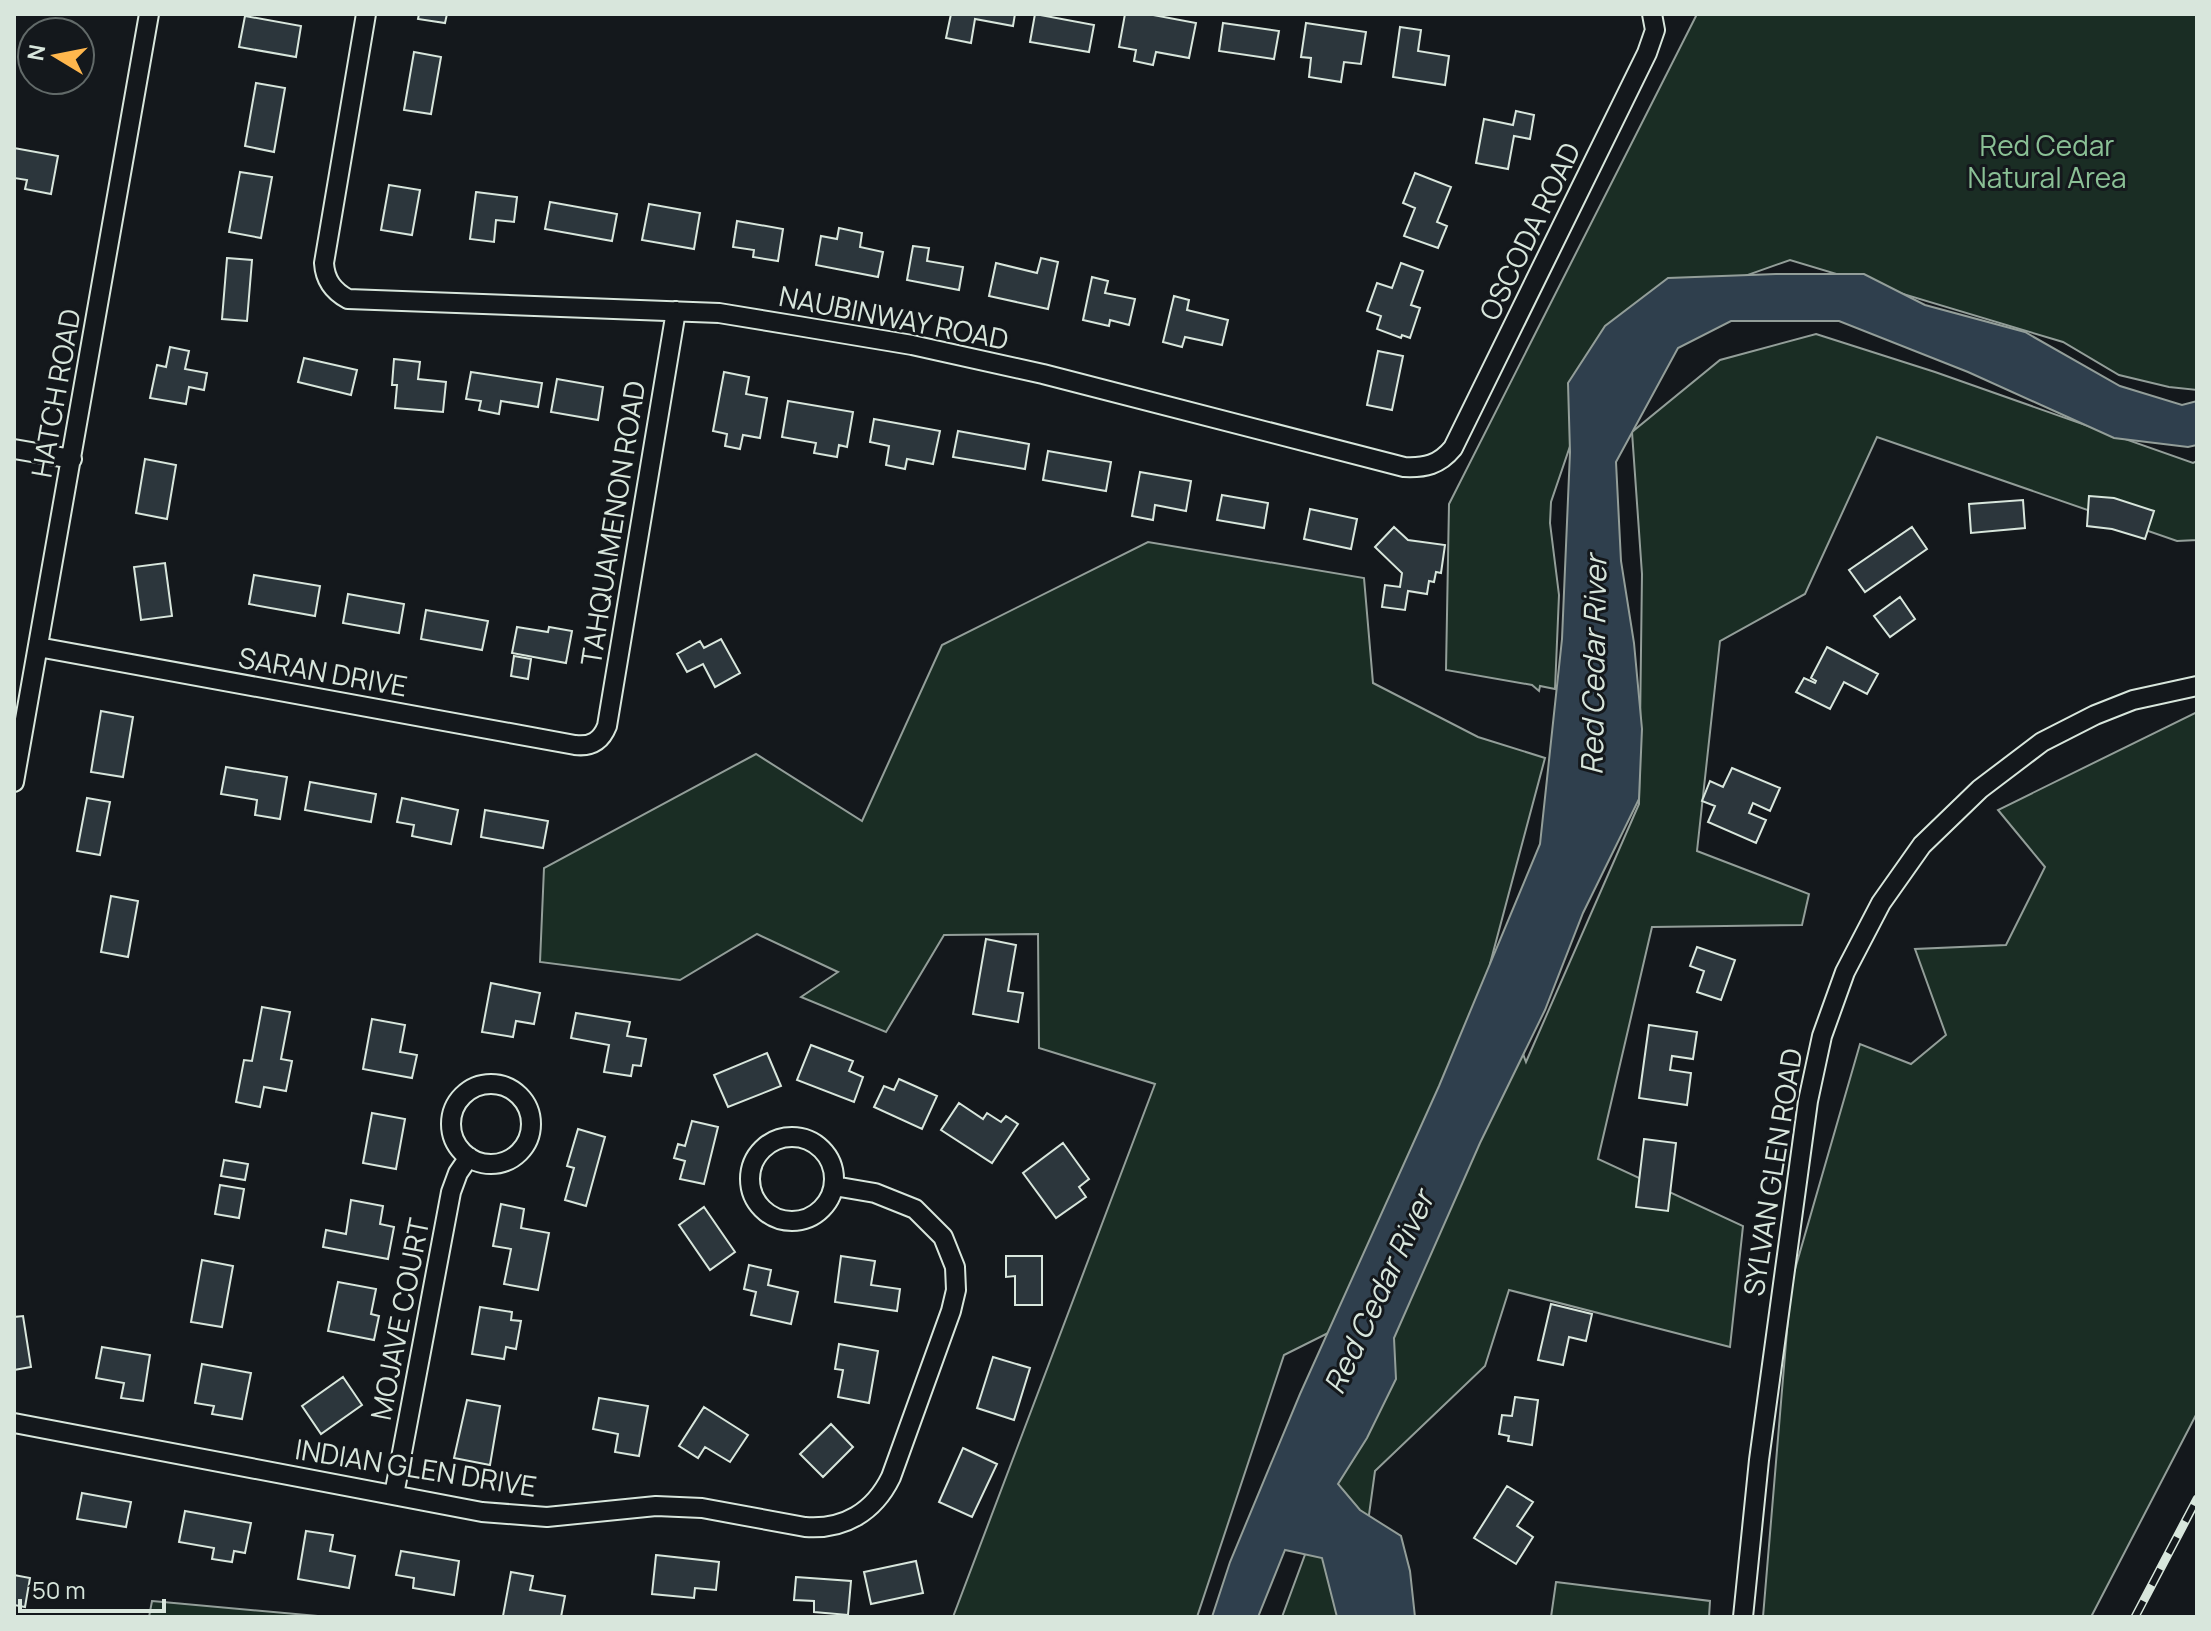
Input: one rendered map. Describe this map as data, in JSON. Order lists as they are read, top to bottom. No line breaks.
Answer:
{"streets":{"street":["OSCODA ROAD","NAUBINWAY ROAD","HATCH ROAD","TAHQUAMENON ROAD","SARAN DRIVE","SYLVAN GLEN ROAD","MOJAVE COURT","INDIAN GLEN DRIVE"]},"crossings":[["OSCODA ROAD","NAUBINWAY ROAD"],["NAUBINWAY ROAD","TAHQUAMENON ROAD"],["HATCH ROAD","SARAN DRIVE"],["TAHQUAMENON ROAD","SARAN DRIVE"],["MOJAVE COURT","INDIAN GLEN DRIVE"]],"water":["Red Cedar River"],"parks":["Red Cedar Natural Area"],"scale_bar":"50 m","north":"left"}
